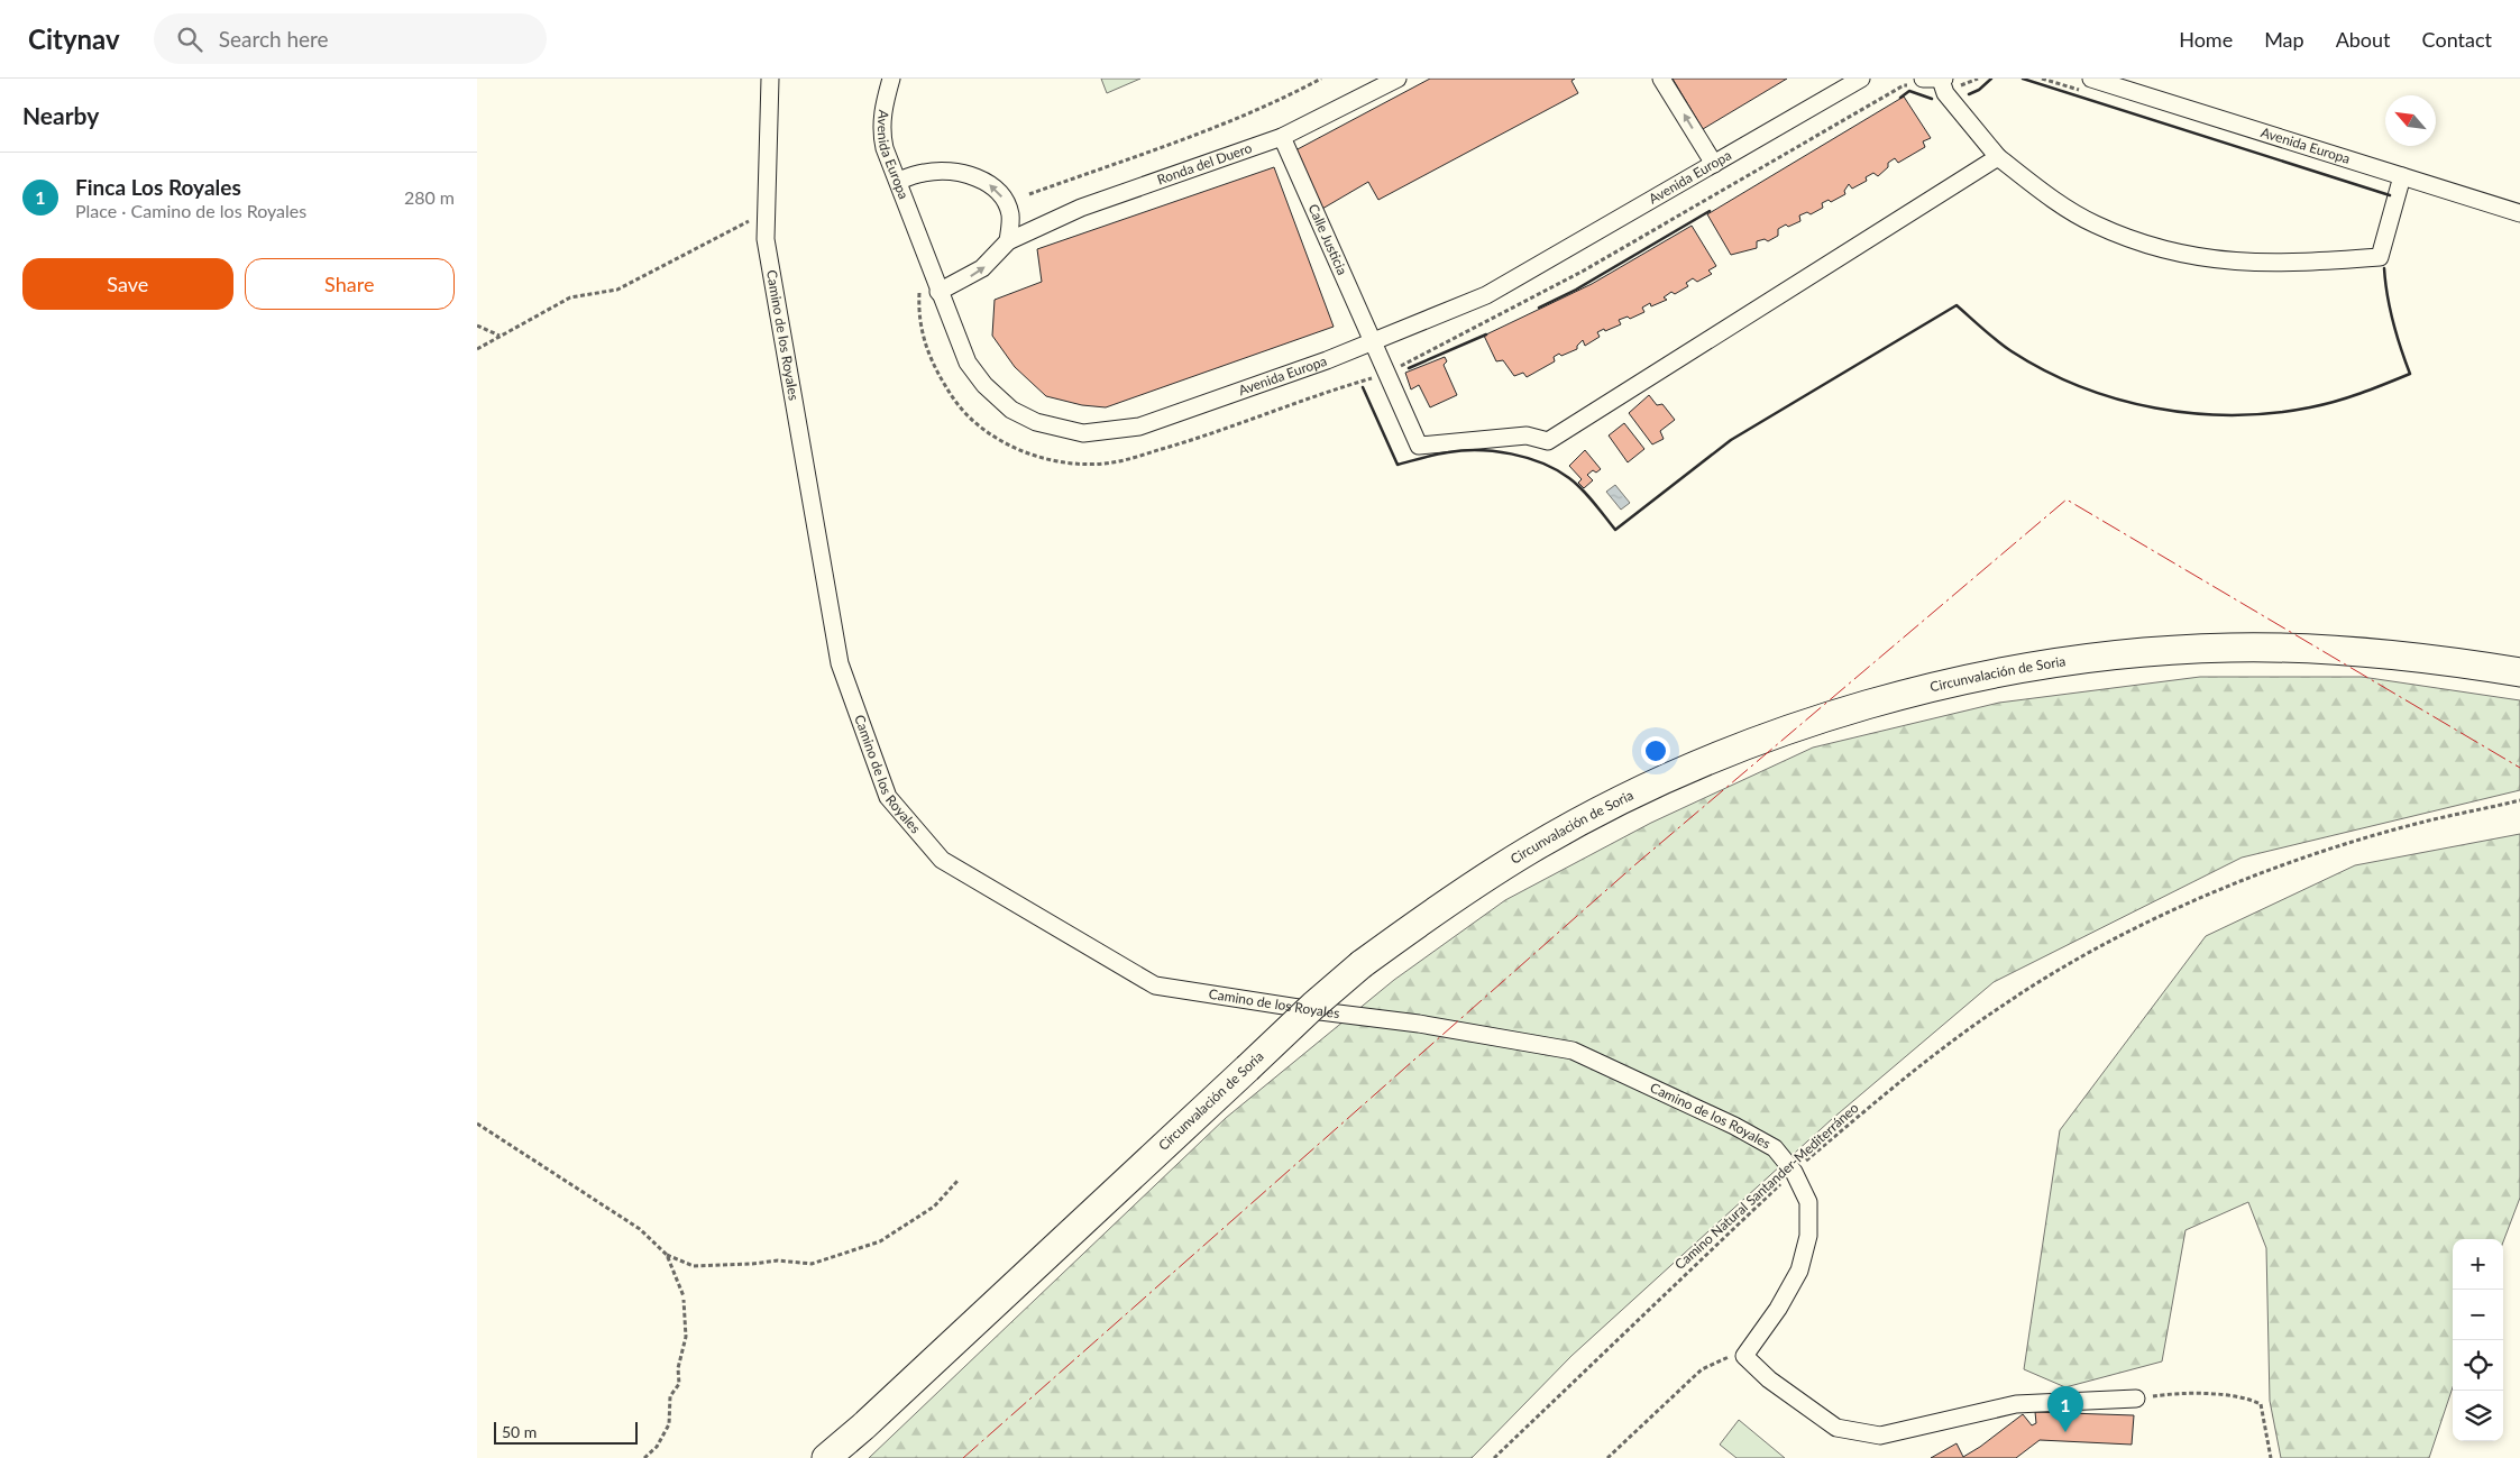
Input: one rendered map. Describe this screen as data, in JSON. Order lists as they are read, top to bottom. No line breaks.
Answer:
{"streets":{"highway":["Circunvalación de Soria"],"street":["Avenida Europa","Ronda del Duero","Calle Justicia","Camino de los Royales"],"path":["Camino Natural Santander-Mediterráneo"]},"crossings":[["Avenida Europa","Ronda del Duero"],["Avenida Europa","Calle Justicia"],["Ronda del Duero","Calle Justicia"],["Camino de los Royales","Camino Natural Santander-Mediterráneo"]],"scale_bar":"50 m","north":"top left","page":{"header":"Citynav","search":"Search here","nav":["Home","Map","About","Contact"],"heading":"Nearby","list":[{"mark":"1","name":"Finca Los Royales","note":"Place · Camino de los Royales","value":"280 m"}],"buttons":["Save","Share"],"map_buttons":["+","−"],"pins":"1","scale":"50 m"}}
